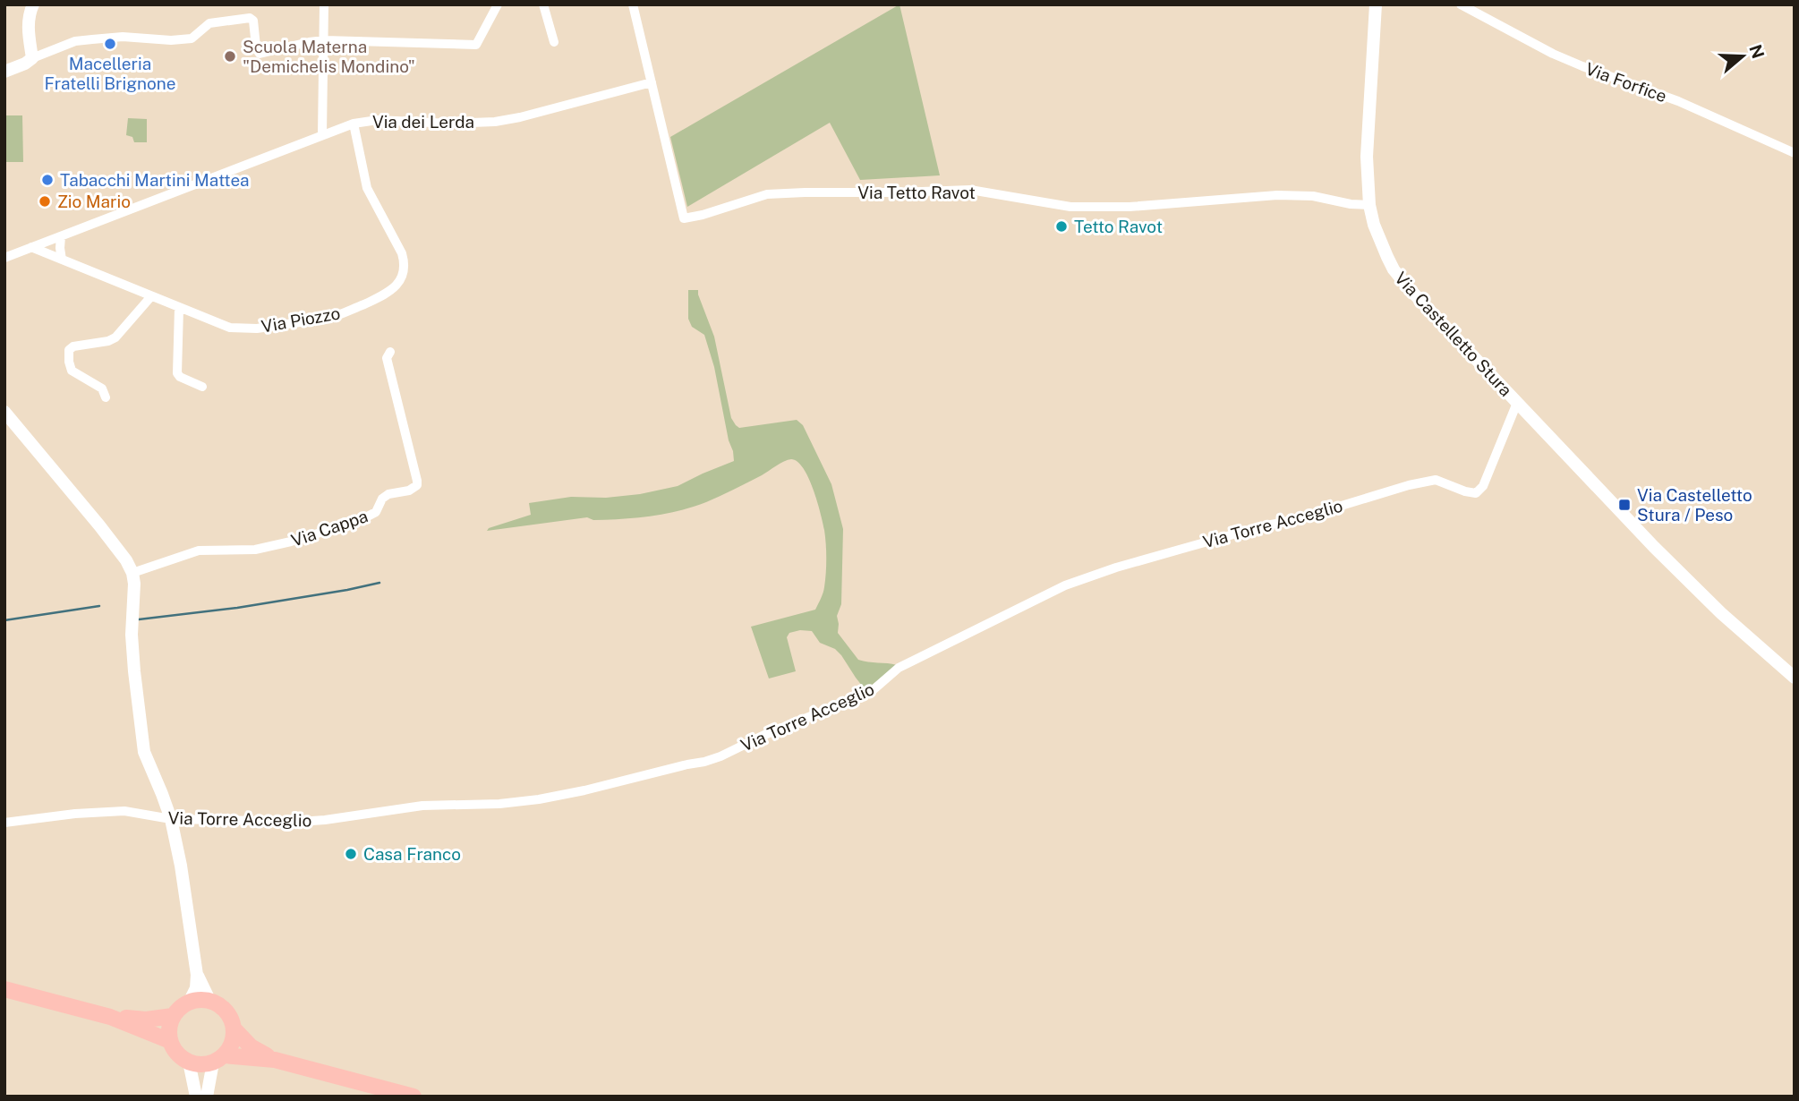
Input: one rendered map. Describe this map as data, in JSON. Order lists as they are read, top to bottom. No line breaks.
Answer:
{"streets":{"street":["Via Forfice","Via dei Lerda","Via Tetto Ravot","Via Piozzo","Via Castelletto Stura","Via Torre Acceglio","Via Cappa"]},"crossings":[["Via dei Lerda","Via Tetto Ravot"],["Via dei Lerda","Via Piozzo"],["Via Tetto Ravot","Via Castelletto Stura"],["Via Castelletto Stura","Via Torre Acceglio"]],"places":{"other":["Macelleria Fratelli Brignone","Scuola Materna \"Demichelis Mondino\"","Tabacchi Martini Mattea","Zio Mario","Tetto Ravot","Casa Franco"],"transit":["Via Castelletto Stura / Peso"]},"north":"right"}
